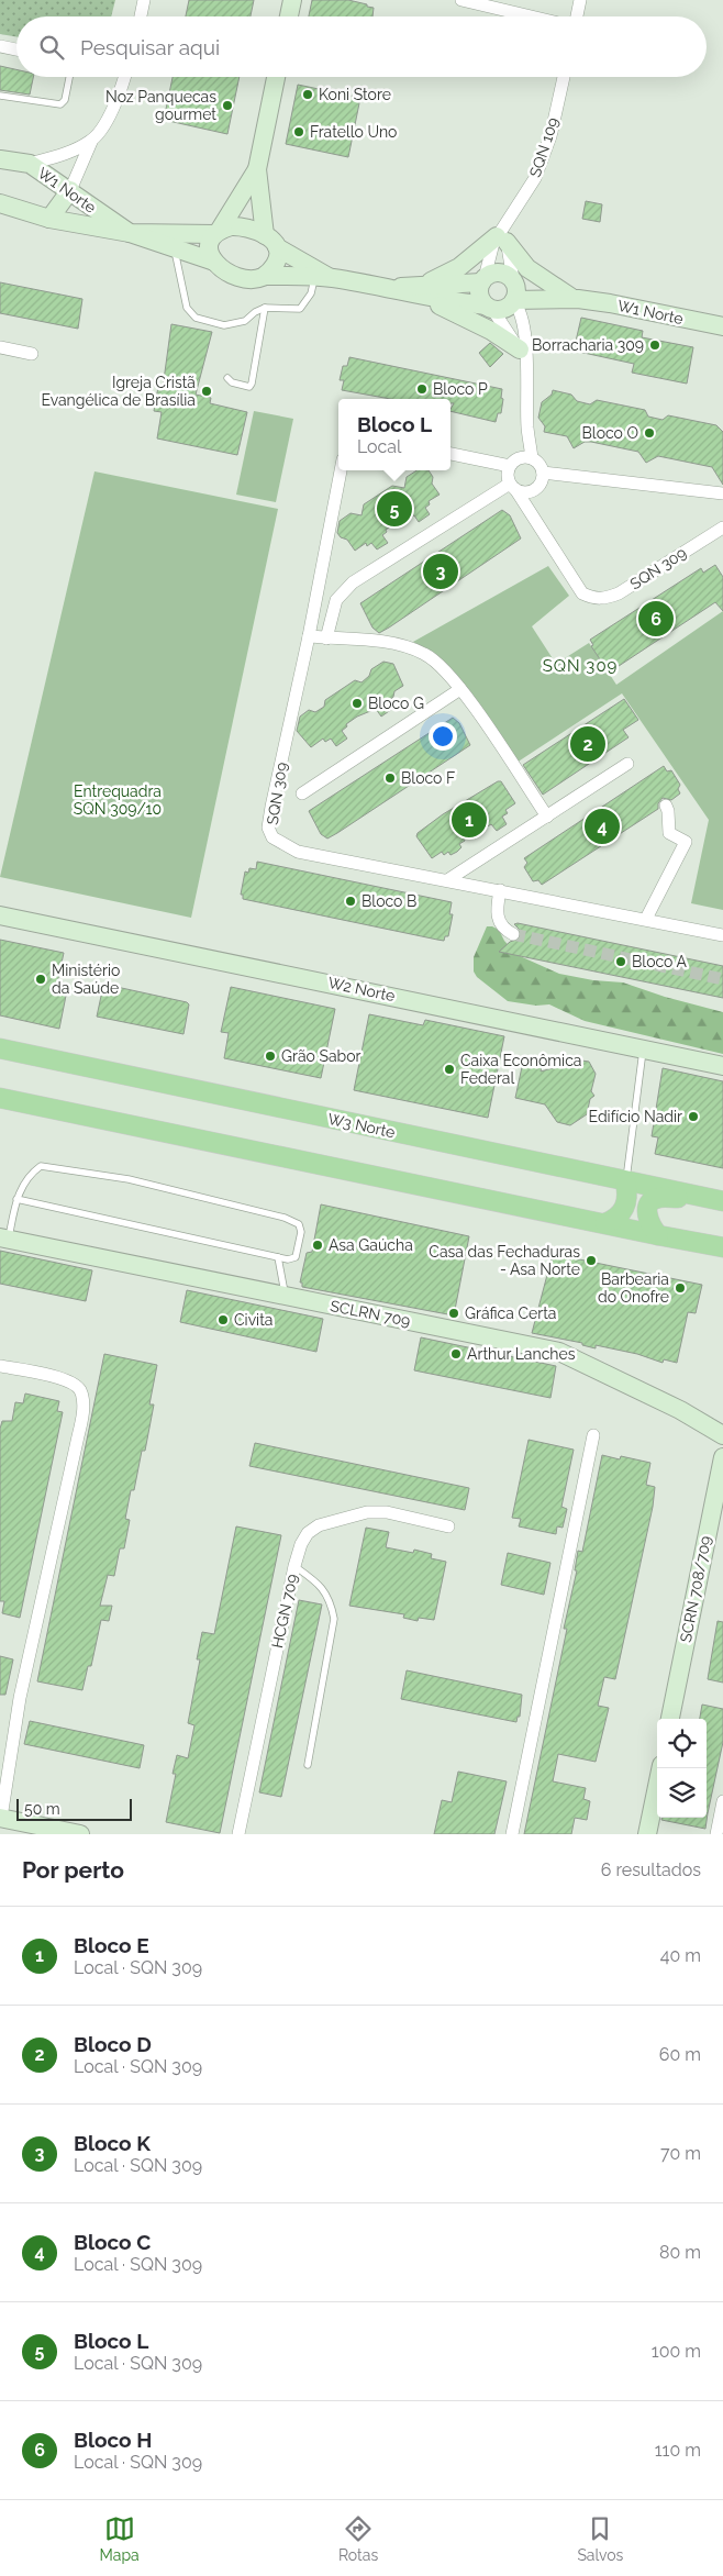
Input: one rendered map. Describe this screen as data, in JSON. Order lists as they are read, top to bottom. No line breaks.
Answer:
{"streets":{"main road":["W3 Norte"],"street":["SQN 109","W1 Norte","SQN 309","W2 Norte","SCLRN 709","SCRN 708/709","HCGN 709"]},"crossings":[["SQN 109","W1 Norte"]],"districts":["SQN 309"],"parks":["Entrequadra SQN 309/10"],"places":["Koni Store","Noz Panquecas gourmet","Fratello Uno","Borracharia 309","Bloco P","Igreja Cristã Evangélica de Brasília","Bloco O","Bloco G","Bloco F","Bloco B","Bloco A","Ministério da Saúde","Grão Sabor","Caixa Econômica Federal","Edifício Nadir","Asa Gaúcha","Casa das Fechaduras - Asa Norte","Barbearia do Onofre","Gráfica Certa","Civita","Arthur Lanches"],"scale_bar":"50 m","page":{"search":"Pesquisar aqui","popup":["Bloco L","Local"],"pins":["5","3","6","2","1","4"],"scale":"50 m","heading":["Por perto","6 resultados"],"list":[{"mark":"1","name":"Bloco E","note":"Local · SQN 309","value":"40 m"},{"mark":"2","name":"Bloco D","note":"Local · SQN 309","value":"60 m"},{"mark":"3","name":"Bloco K","note":"Local · SQN 309","value":"70 m"},{"mark":"4","name":"Bloco C","note":"Local · SQN 309","value":"80 m"},{"mark":"5","name":"Bloco L","note":"Local · SQN 309","value":"100 m"},{"mark":"6","name":"Bloco H","note":"Local · SQN 309","value":"110 m"}],"nav":["Mapa","Rotas","Salvos"]}}
